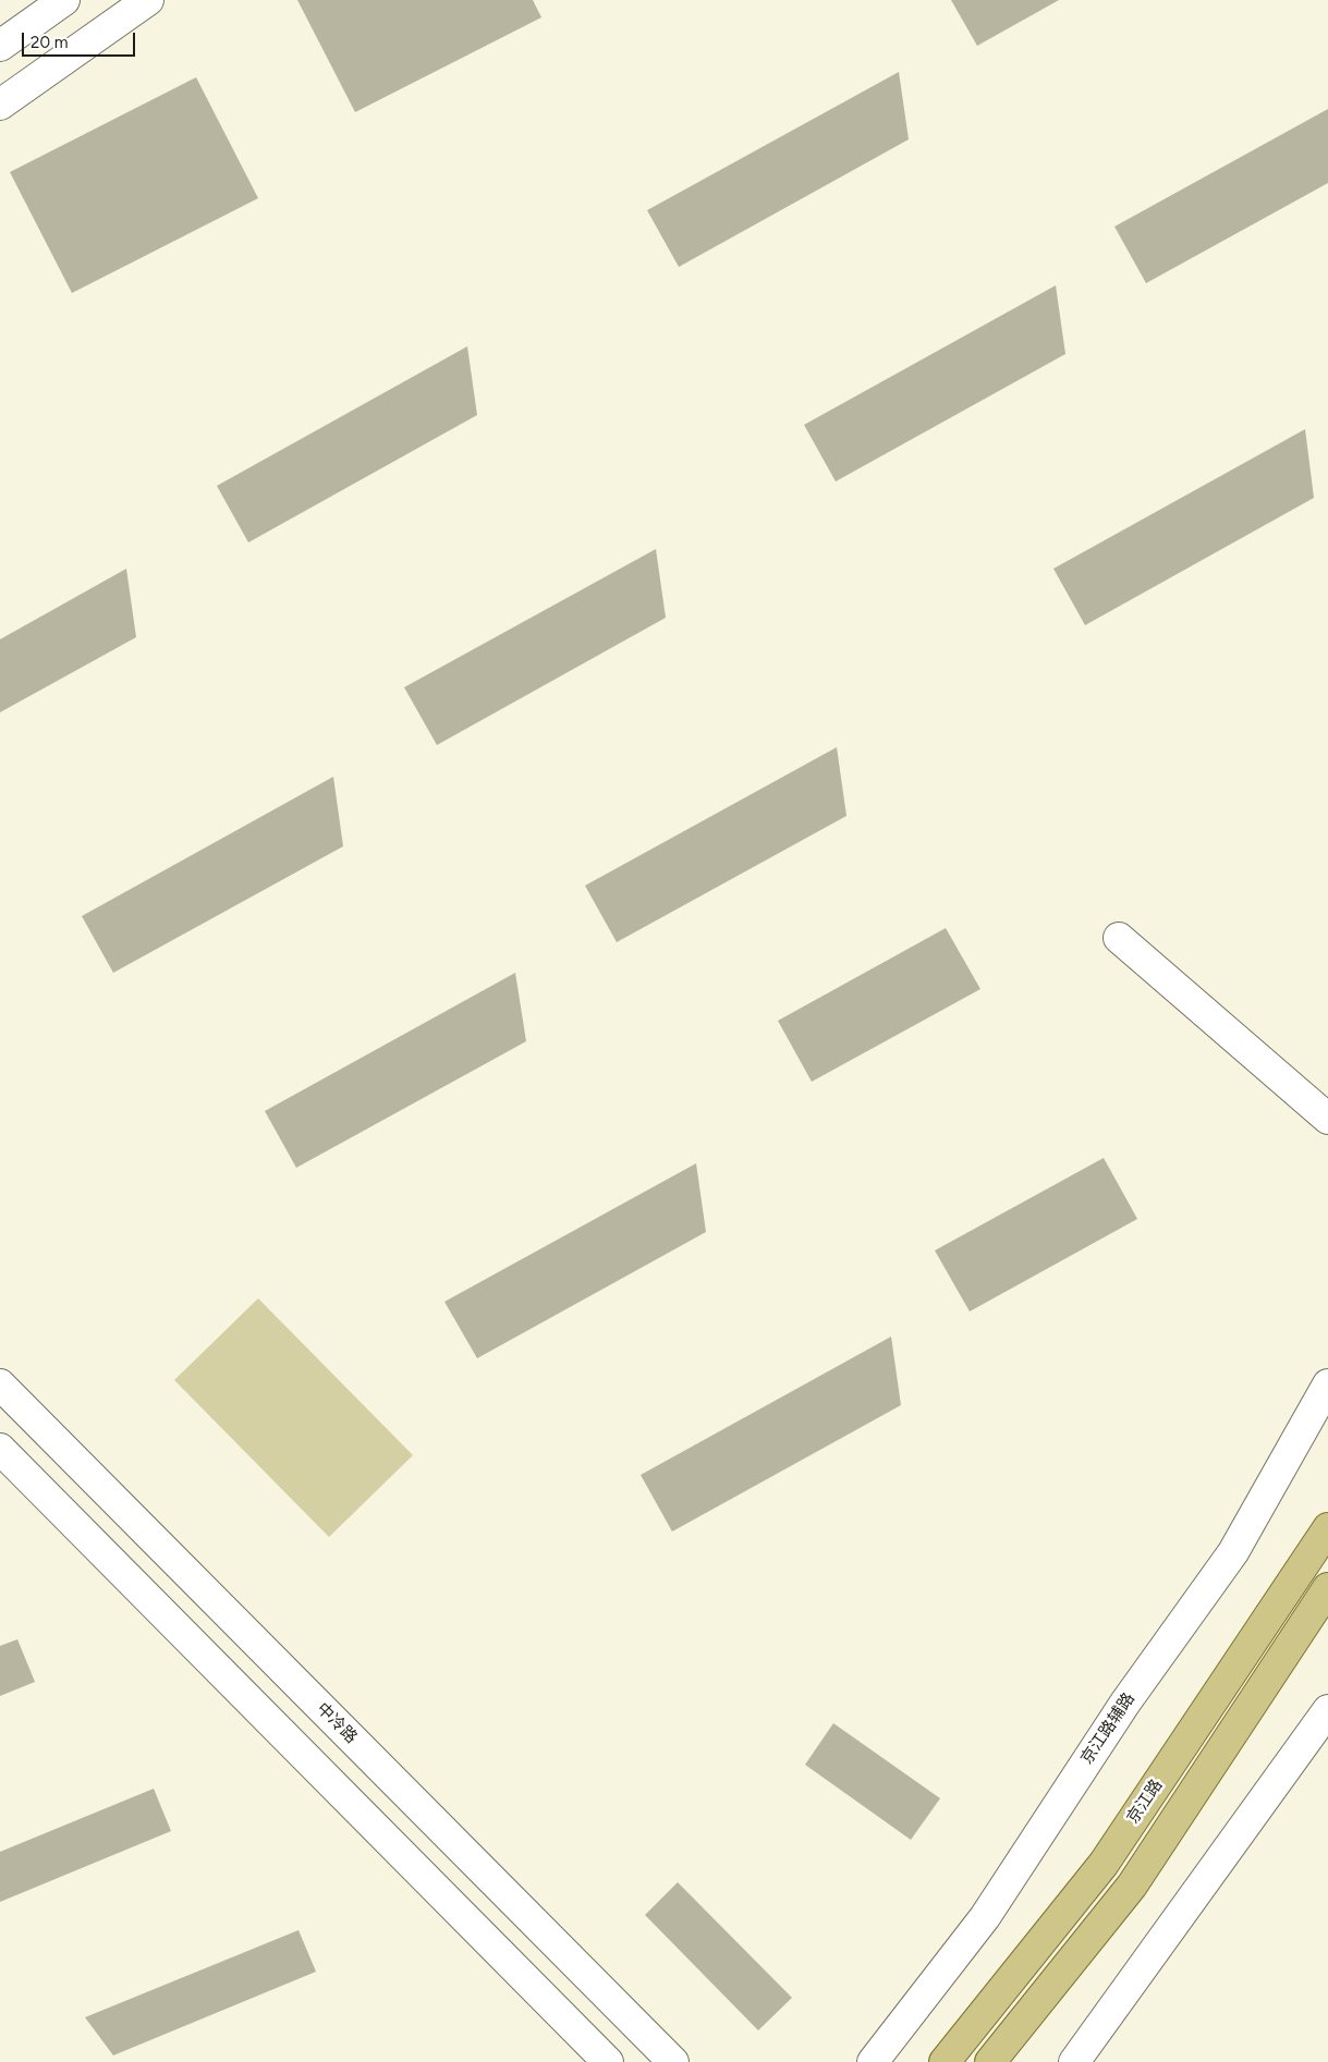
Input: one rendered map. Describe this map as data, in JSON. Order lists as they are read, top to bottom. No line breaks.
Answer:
{"streets":{"main road":["京江路"],"street":["中冷路","京江路辅路"]},"scale_bar":"20 m"}
